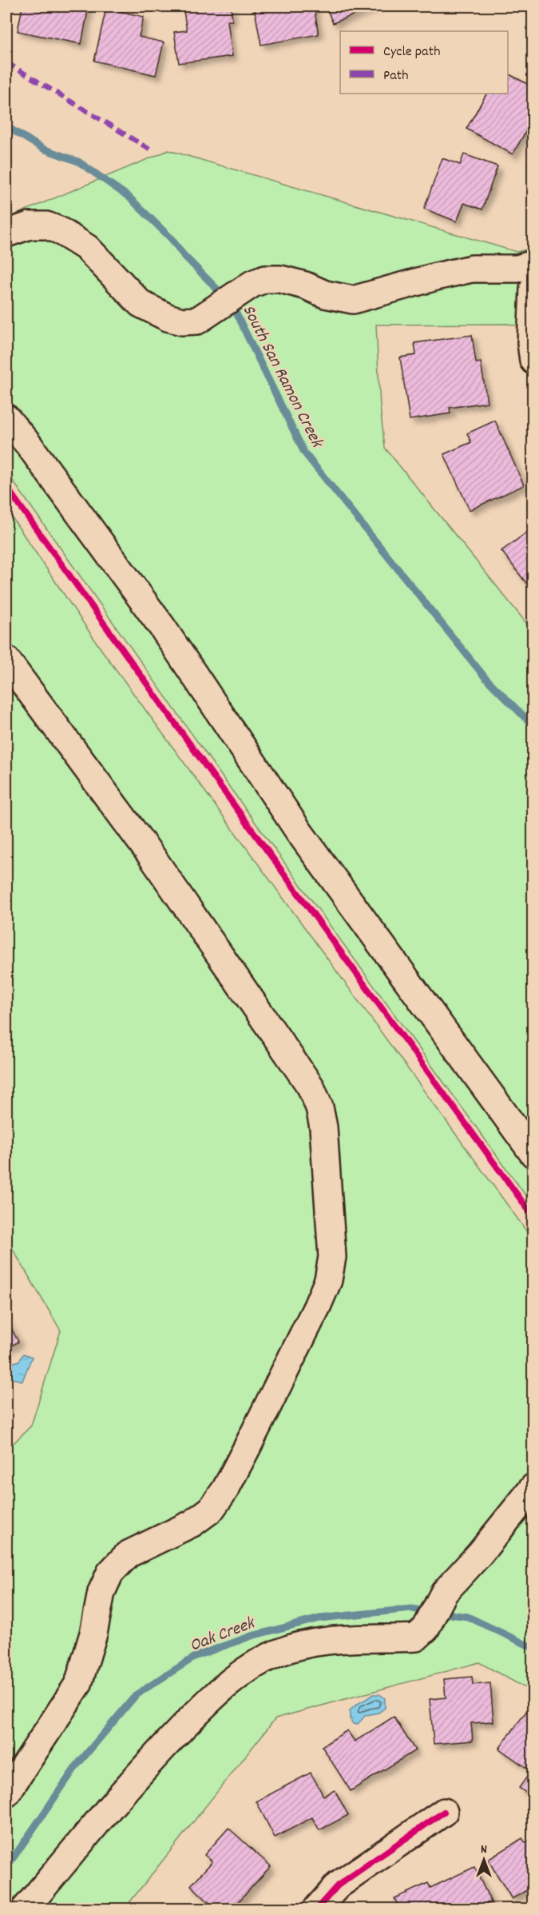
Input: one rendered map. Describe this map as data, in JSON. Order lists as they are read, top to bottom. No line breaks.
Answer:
{"water":["South San Ramon Creek","Oak Creek"],"legend":["Cycle path","Path"],"north":"top"}
